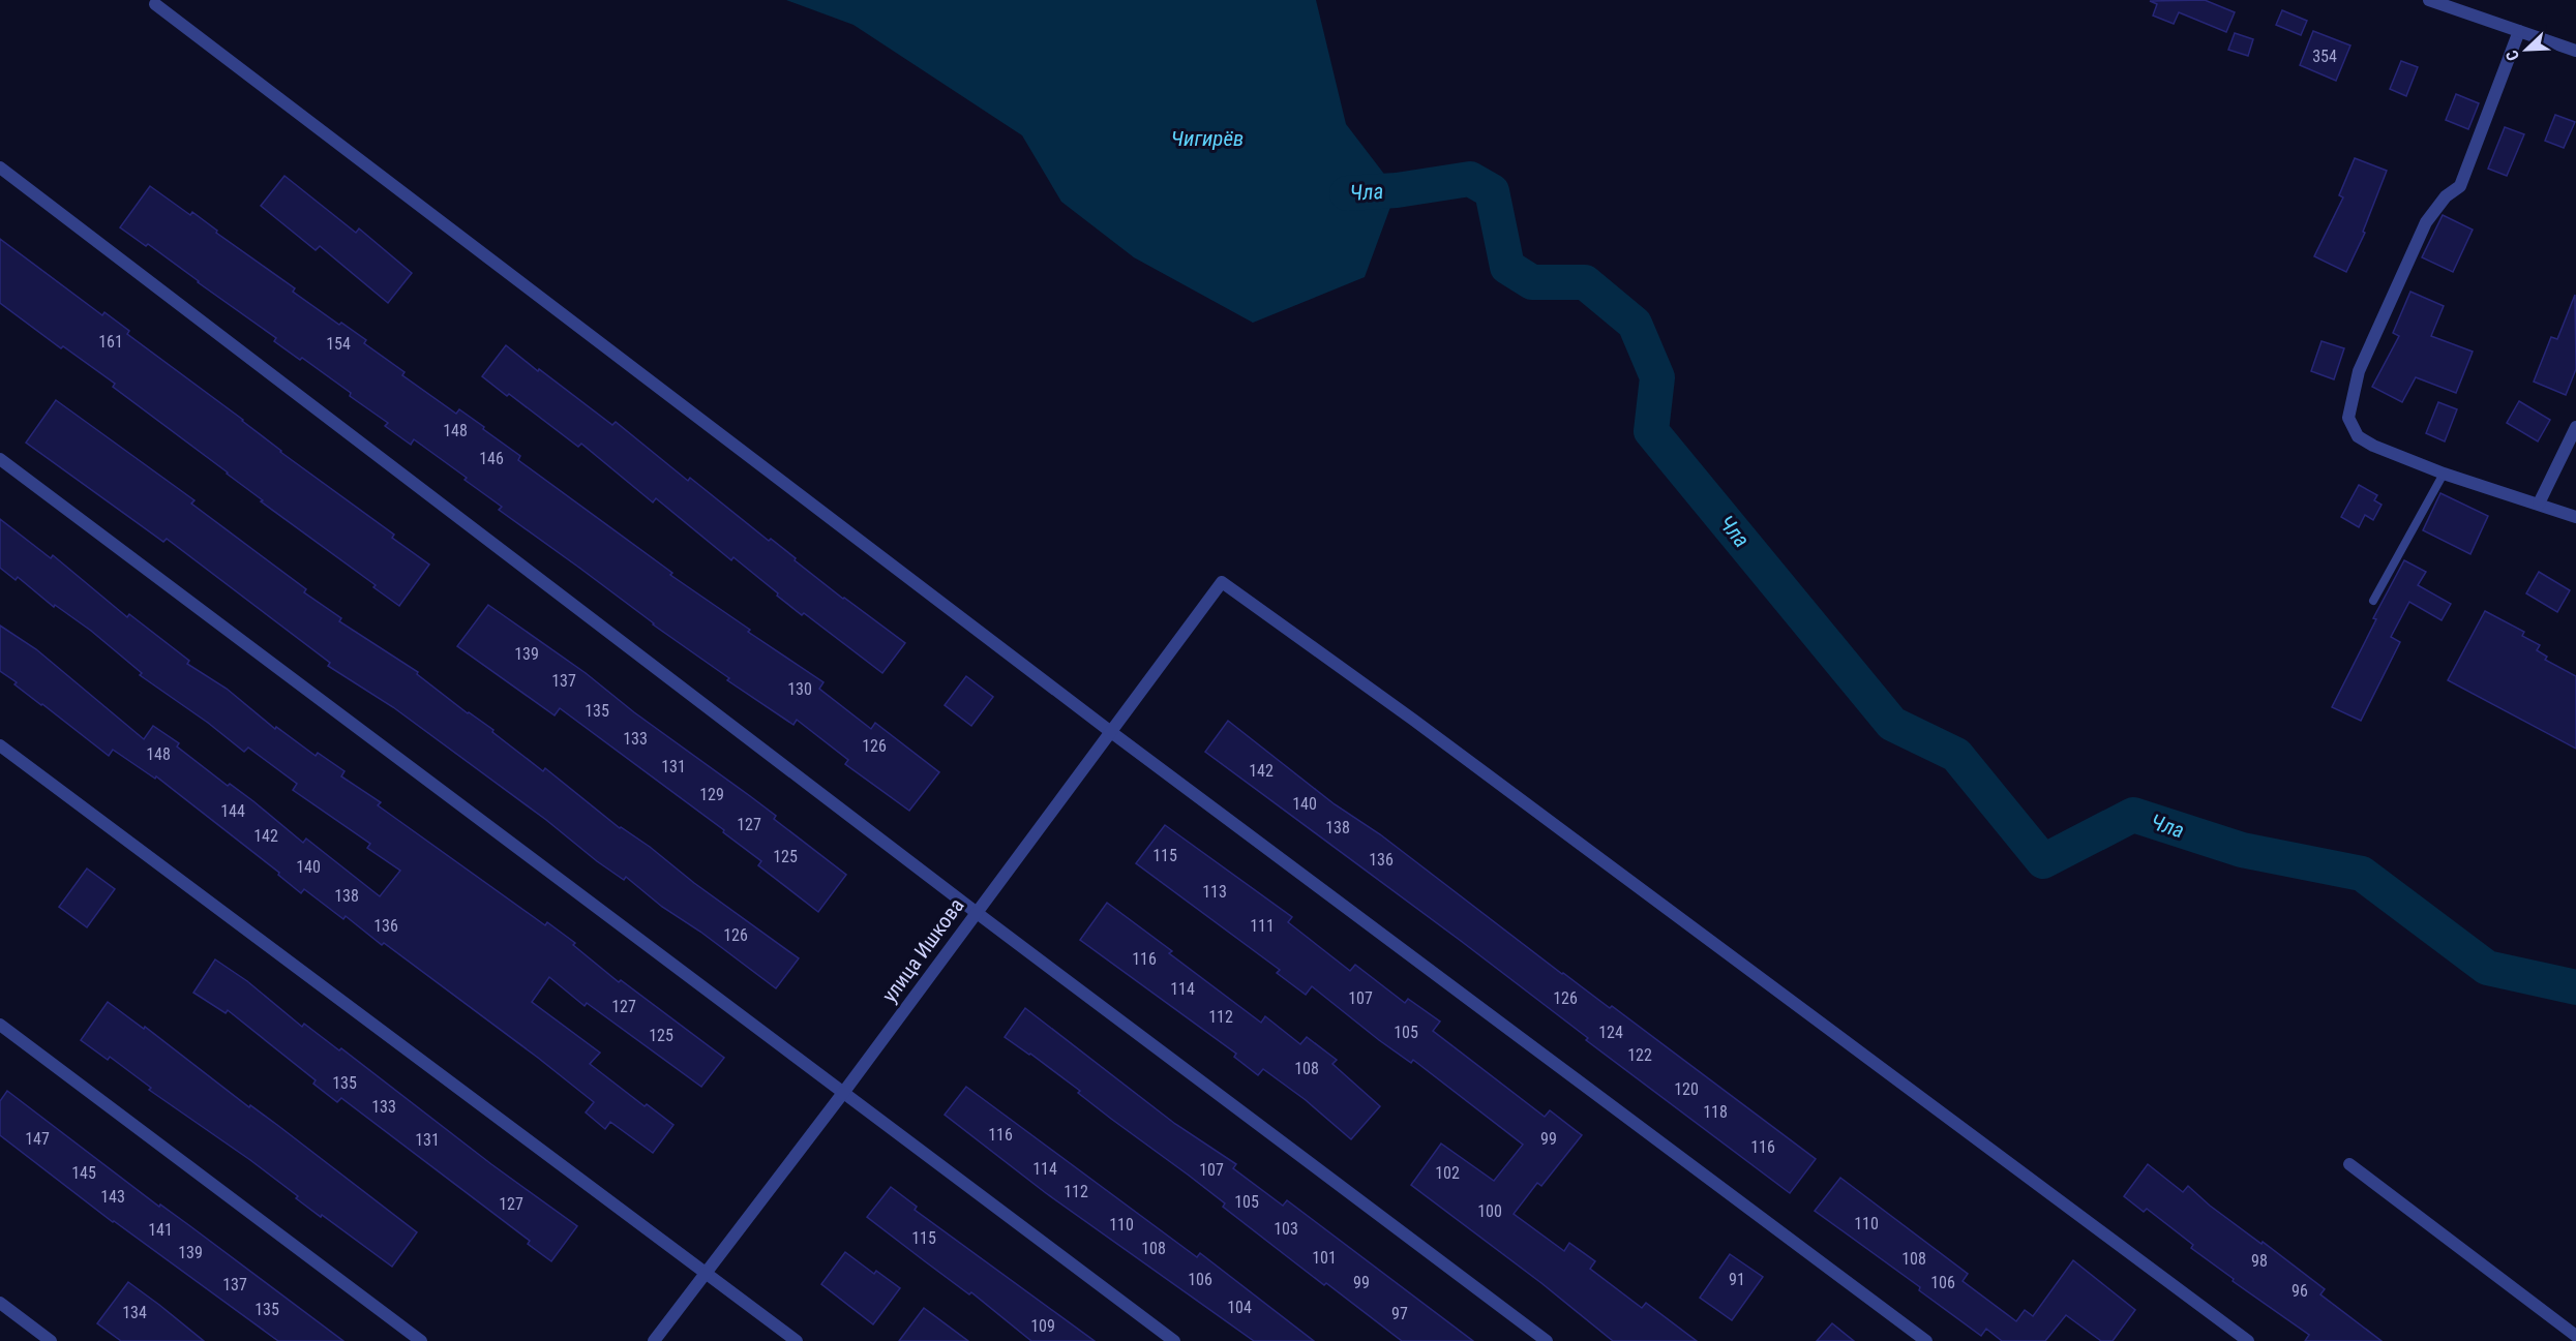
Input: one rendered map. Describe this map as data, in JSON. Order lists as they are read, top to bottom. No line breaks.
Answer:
{"streets":{"street":["улица Ишкова"]},"water":["Чигирёв","Чла"],"house_numbers":["354","161","154","148","146","139","137","130","135","133","126","148","131","142","129","140","144","127","138","142","115","125","136","140","113","138","136","111","126","116","114","107","126","127","112","105","124","125","122","108","135","120","133","118","116","147","99","131","116","114","107","145","102","112","143","105","127","100","110","110","103","141","115","108","139","101","108","98","106","91","99","106","137","96","104","135","134","97","109"],"north":"bottom left"}
